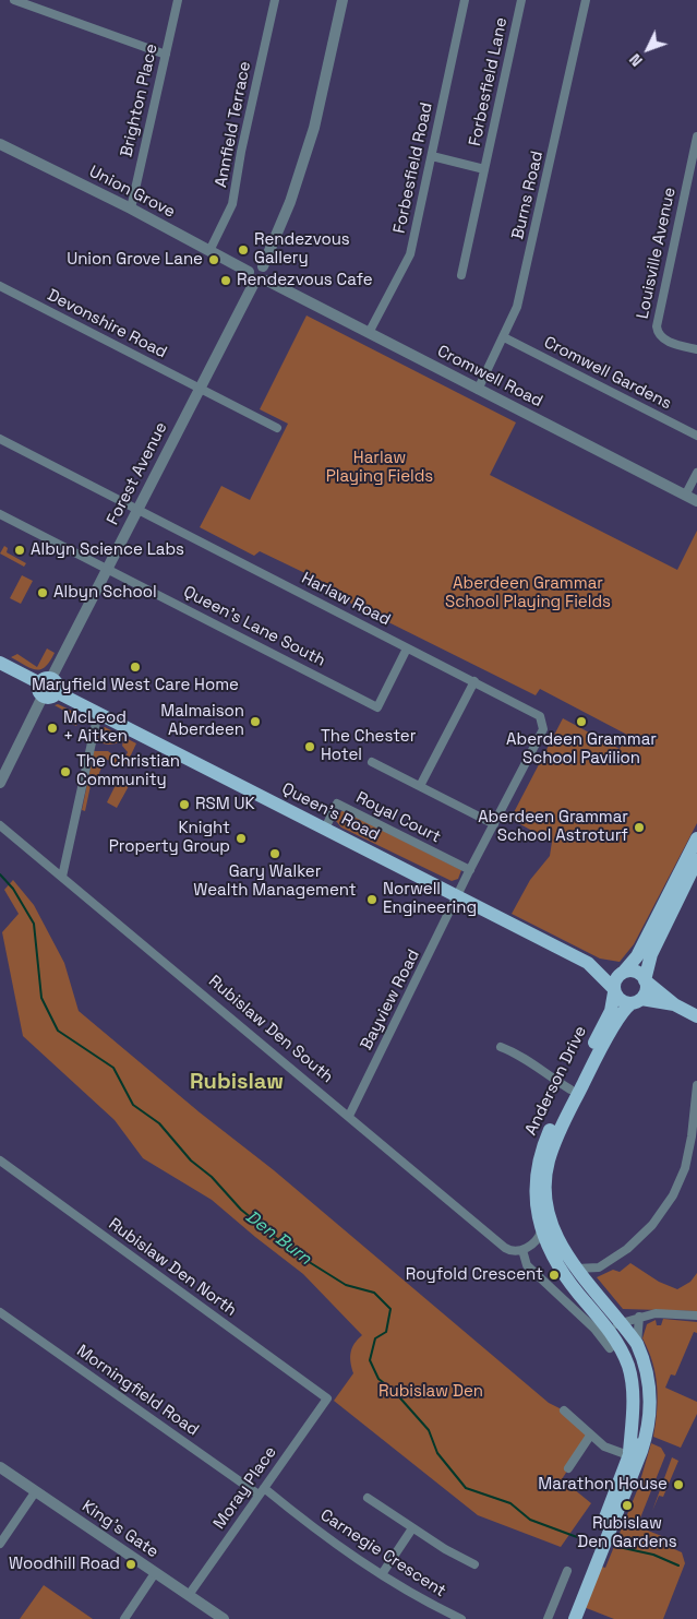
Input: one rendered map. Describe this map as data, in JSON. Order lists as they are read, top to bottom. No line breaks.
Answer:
{"streets":{"main road":["Queen's Road","Anderson Drive"],"street":["Forbesfield Lane","Brighton Place","Annfield Terrace","Forbesfield Road","Union Grove","Burns Road","Louisville Avenue","Devonshire Road","Cromwell Gardens","Cromwell Road","Forest Avenue","Harlaw Road","Queen's Lane South","Royal Court","Bayview Road","Rubislaw Den South","Rubislaw Den North","Morningfield Road","Moray Place","King's Gate","Carnegie Crescent"]},"crossings":[["Forbesfield Lane","Forbesfield Road"],["Brighton Place","Union Grove"],["Annfield Terrace","Union Grove"],["Forbesfield Road","Cromwell Road"],["Union Grove","Cromwell Road"],["Union Grove","Forest Avenue"],["Burns Road","Cromwell Gardens"],["Burns Road","Cromwell Road"],["Devonshire Road","Forest Avenue"],["Cromwell Road","Forest Avenue"],["Forest Avenue","Harlaw Road"],["Forest Avenue","Queen's Lane South"],["Forest Avenue","Queen's Road"],["Harlaw Road","Queen's Lane South"],["Harlaw Road","Bayview Road"],["Queen's Road","Royal Court"],["Queen's Road","Bayview Road"],["Queen's Road","Anderson Drive"],["Royal Court","Bayview Road"],["Bayview Road","Rubislaw Den South"],["Rubislaw Den North","Moray Place"],["Morningfield Road","Moray Place"],["Morningfield Road","Carnegie Crescent"],["Moray Place","King's Gate"],["Moray Place","Carnegie Crescent"]],"districts":["Rubislaw"],"water":["Den Burn"],"parks":["Harlaw Playing Fields","Aberdeen Grammar School Playing Fields","Rubislaw Den"],"places":["Rendezvous Gallery","Union Grove Lane","Rendezvous Cafe","Albyn Science Labs","Albyn School","Maryfield West Care Home","Malmaison Aberdeen","Aberdeen Grammar School Pavilion","McLeod + Aitken","The Chester Hotel","The Christian Community","RSM UK","Aberdeen Grammar School Astroturf","Knight Property Group","Gary Walker Wealth Management","Norwell Engineering","Royfold Crescent","Marathon House","Rubislaw Den Gardens","Woodhill Road"],"north":"bottom left"}
